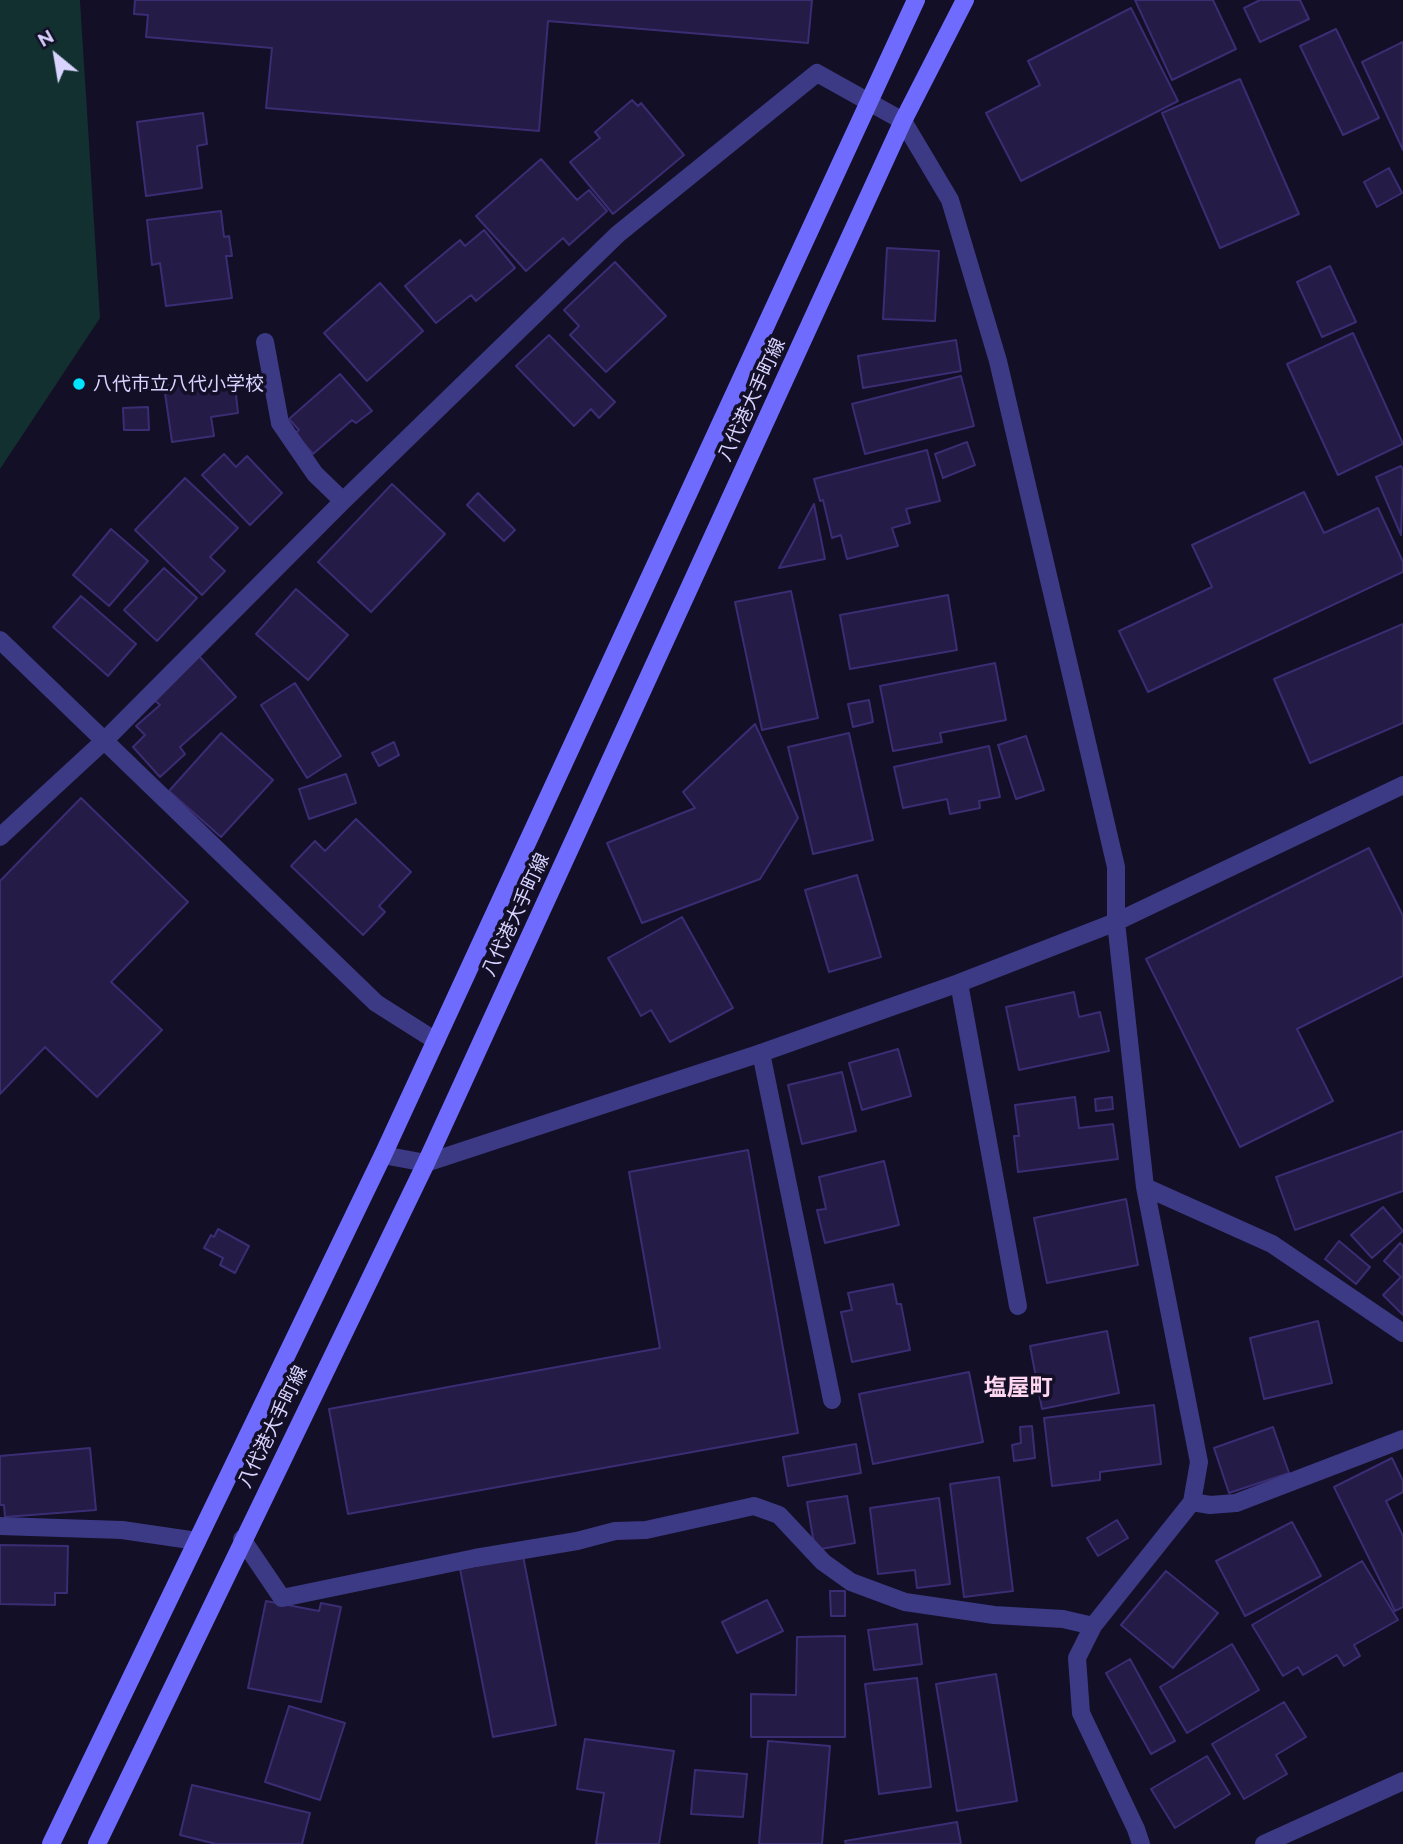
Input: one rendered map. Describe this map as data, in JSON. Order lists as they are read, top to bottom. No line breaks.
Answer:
{"streets":{"main road":["八代港大手町線"]},"districts":["塩屋町"],"places":["八代市立八代小学校"],"north":"top left"}
